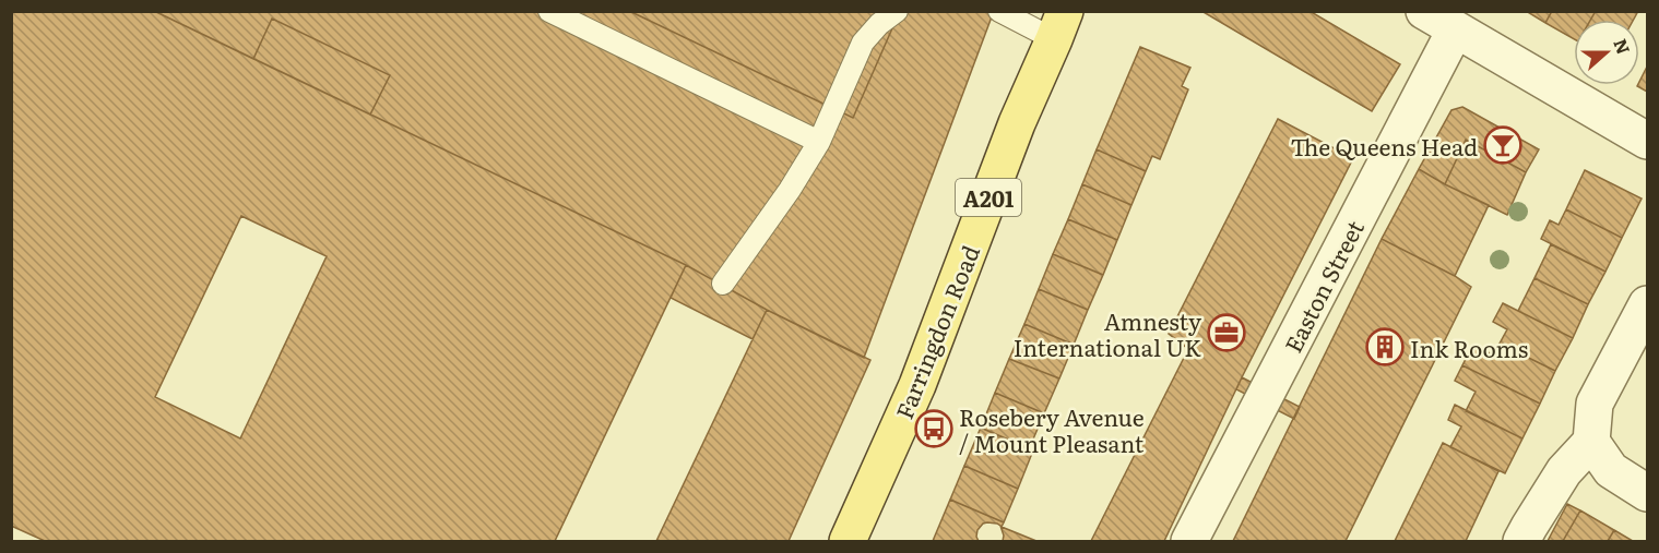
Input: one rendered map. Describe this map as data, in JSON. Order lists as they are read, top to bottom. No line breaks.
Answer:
{"streets":{"main road":["A201","Farringdon Road"],"street":["Easton Street"]},"places":{"bar":["The Queens Head"],"office":["Amnesty International UK"],"building":["Ink Rooms"],"bus stop":["Rosebery Avenue / Mount Pleasant"]},"north":"right"}
